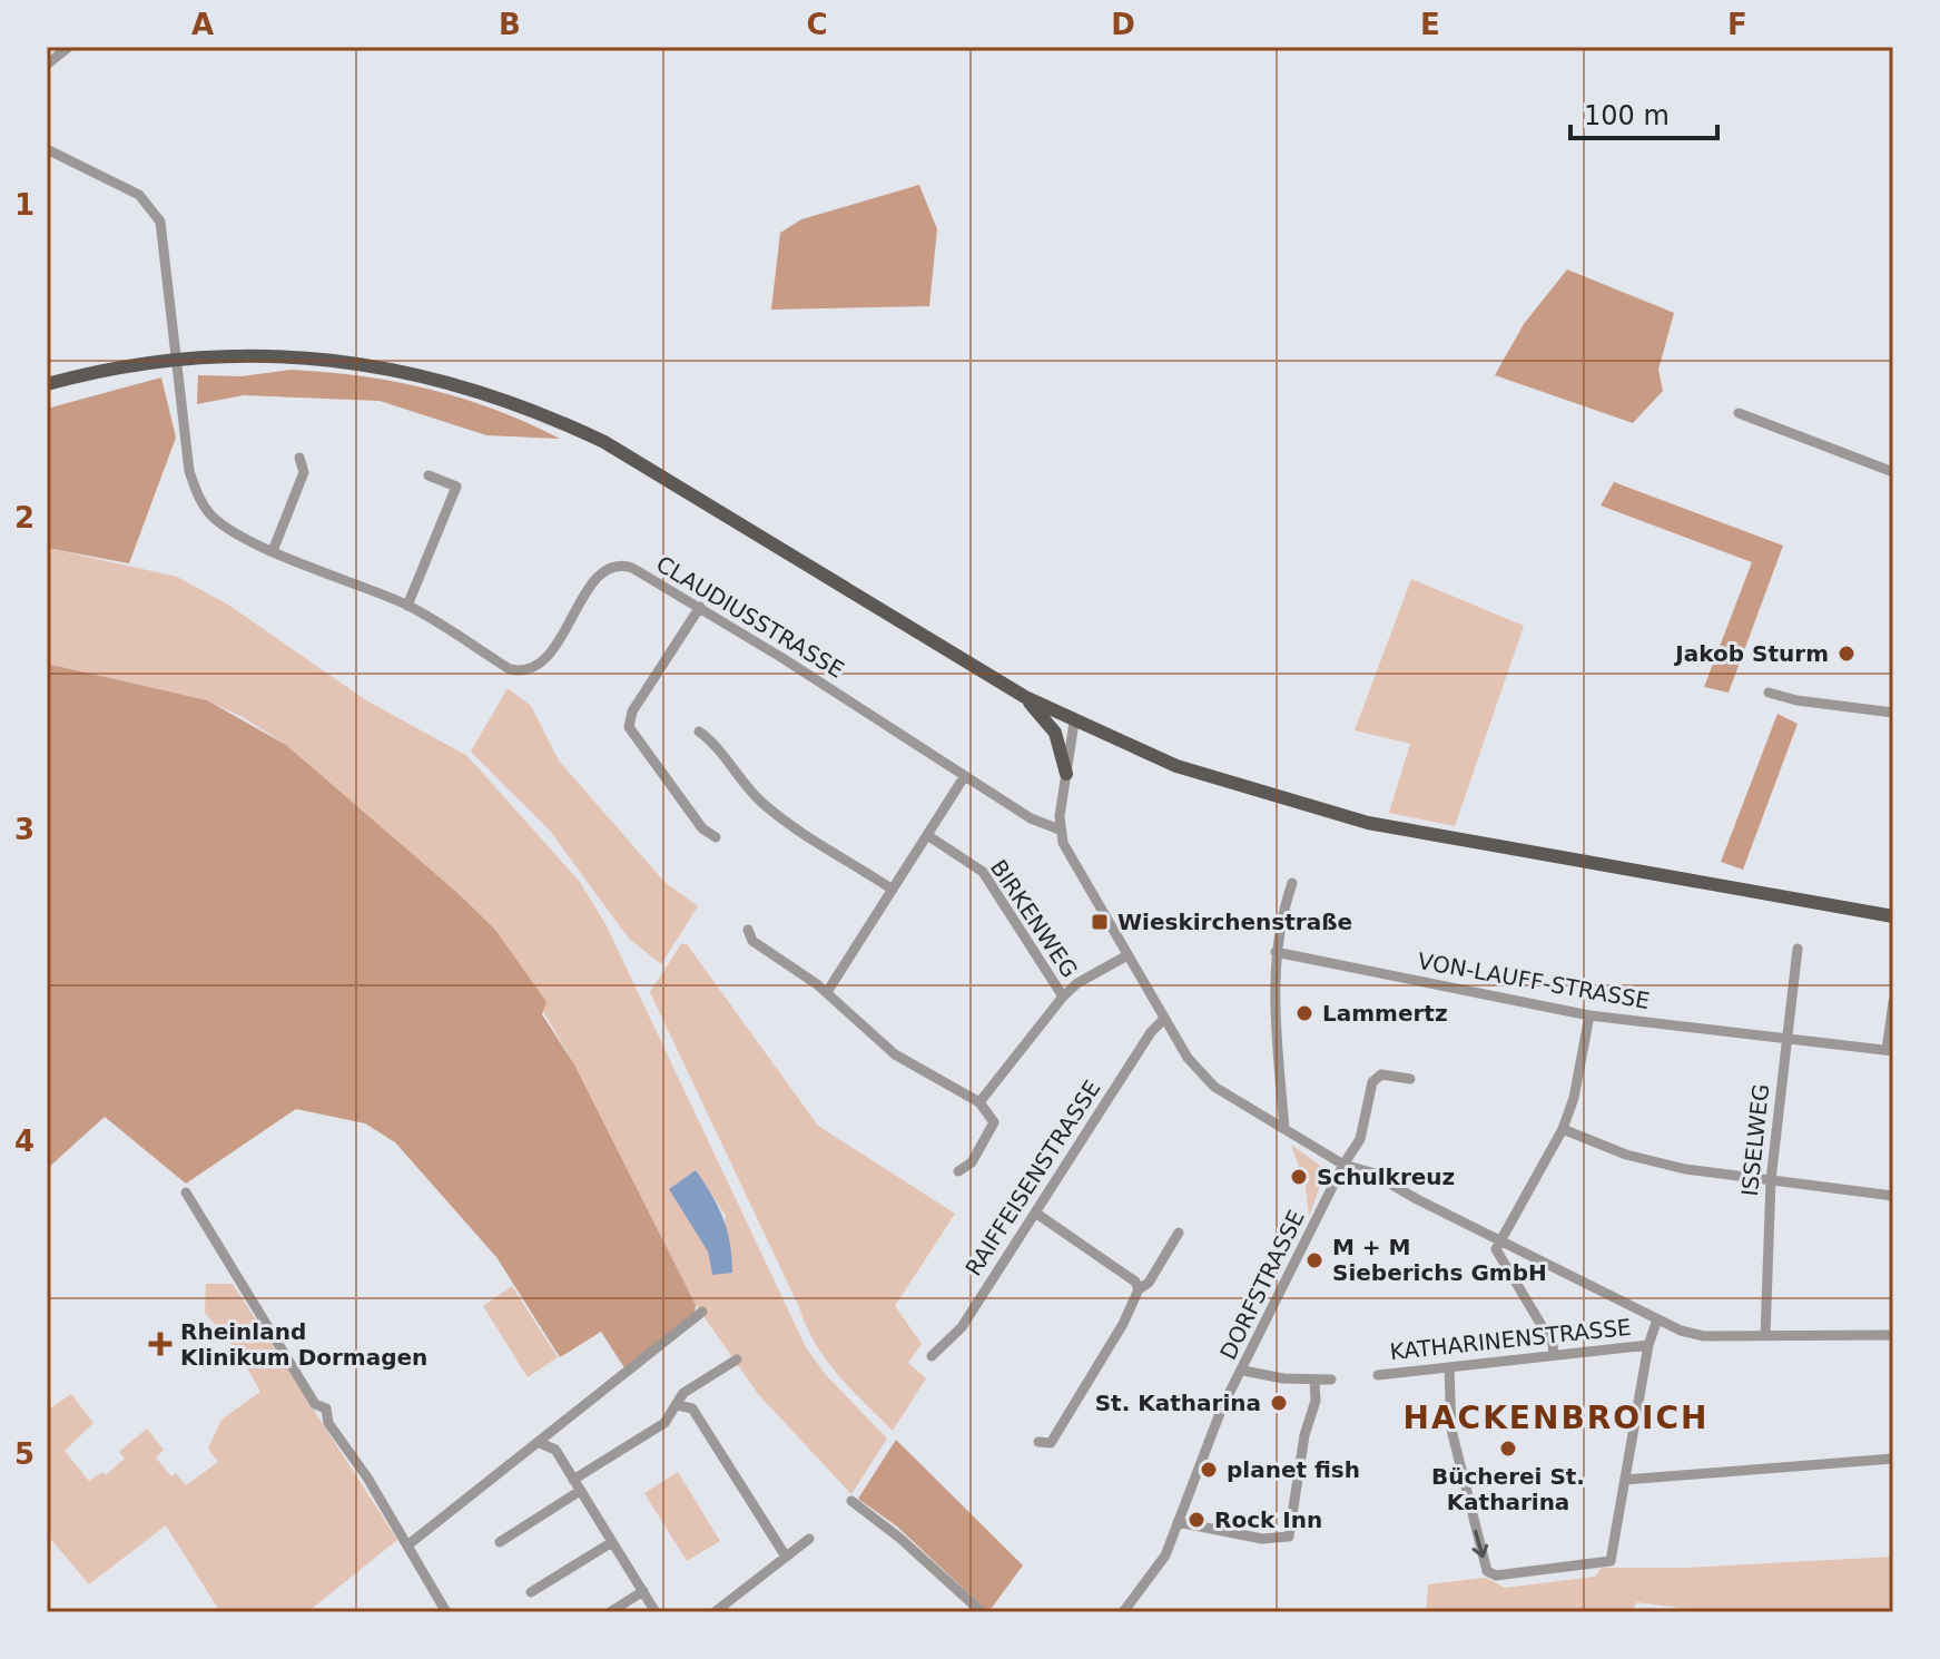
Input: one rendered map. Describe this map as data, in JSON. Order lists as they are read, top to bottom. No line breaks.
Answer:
{"streets":{"street":["CLAUDIUSSTRASSE","BIRKENWEG","VON-LAUFF-STRASSE","ISSELWEG","RAIFFEISENSTRASSE","DORFSTRASSE","KATHARINENSTRASSE"]},"crossings":[["VON-LAUFF-STRASSE","ISSELWEG"]],"districts":["HACKENBROICH"],"places":{"other":["Jakob Sturm","Lammertz","Schulkreuz","M + M Sieberichs GmbH","St. Katharina","Bücherei St. Katharina","planet fish","Rock Inn"],"transit":["Wieskirchenstraße"],"health":["Rheinland Klinikum Dormagen"]},"scale_bar":"100 m","grid":{"columns":["A","B","C","D","E","F"],"rows":["1","2","3","4","5"]}}
